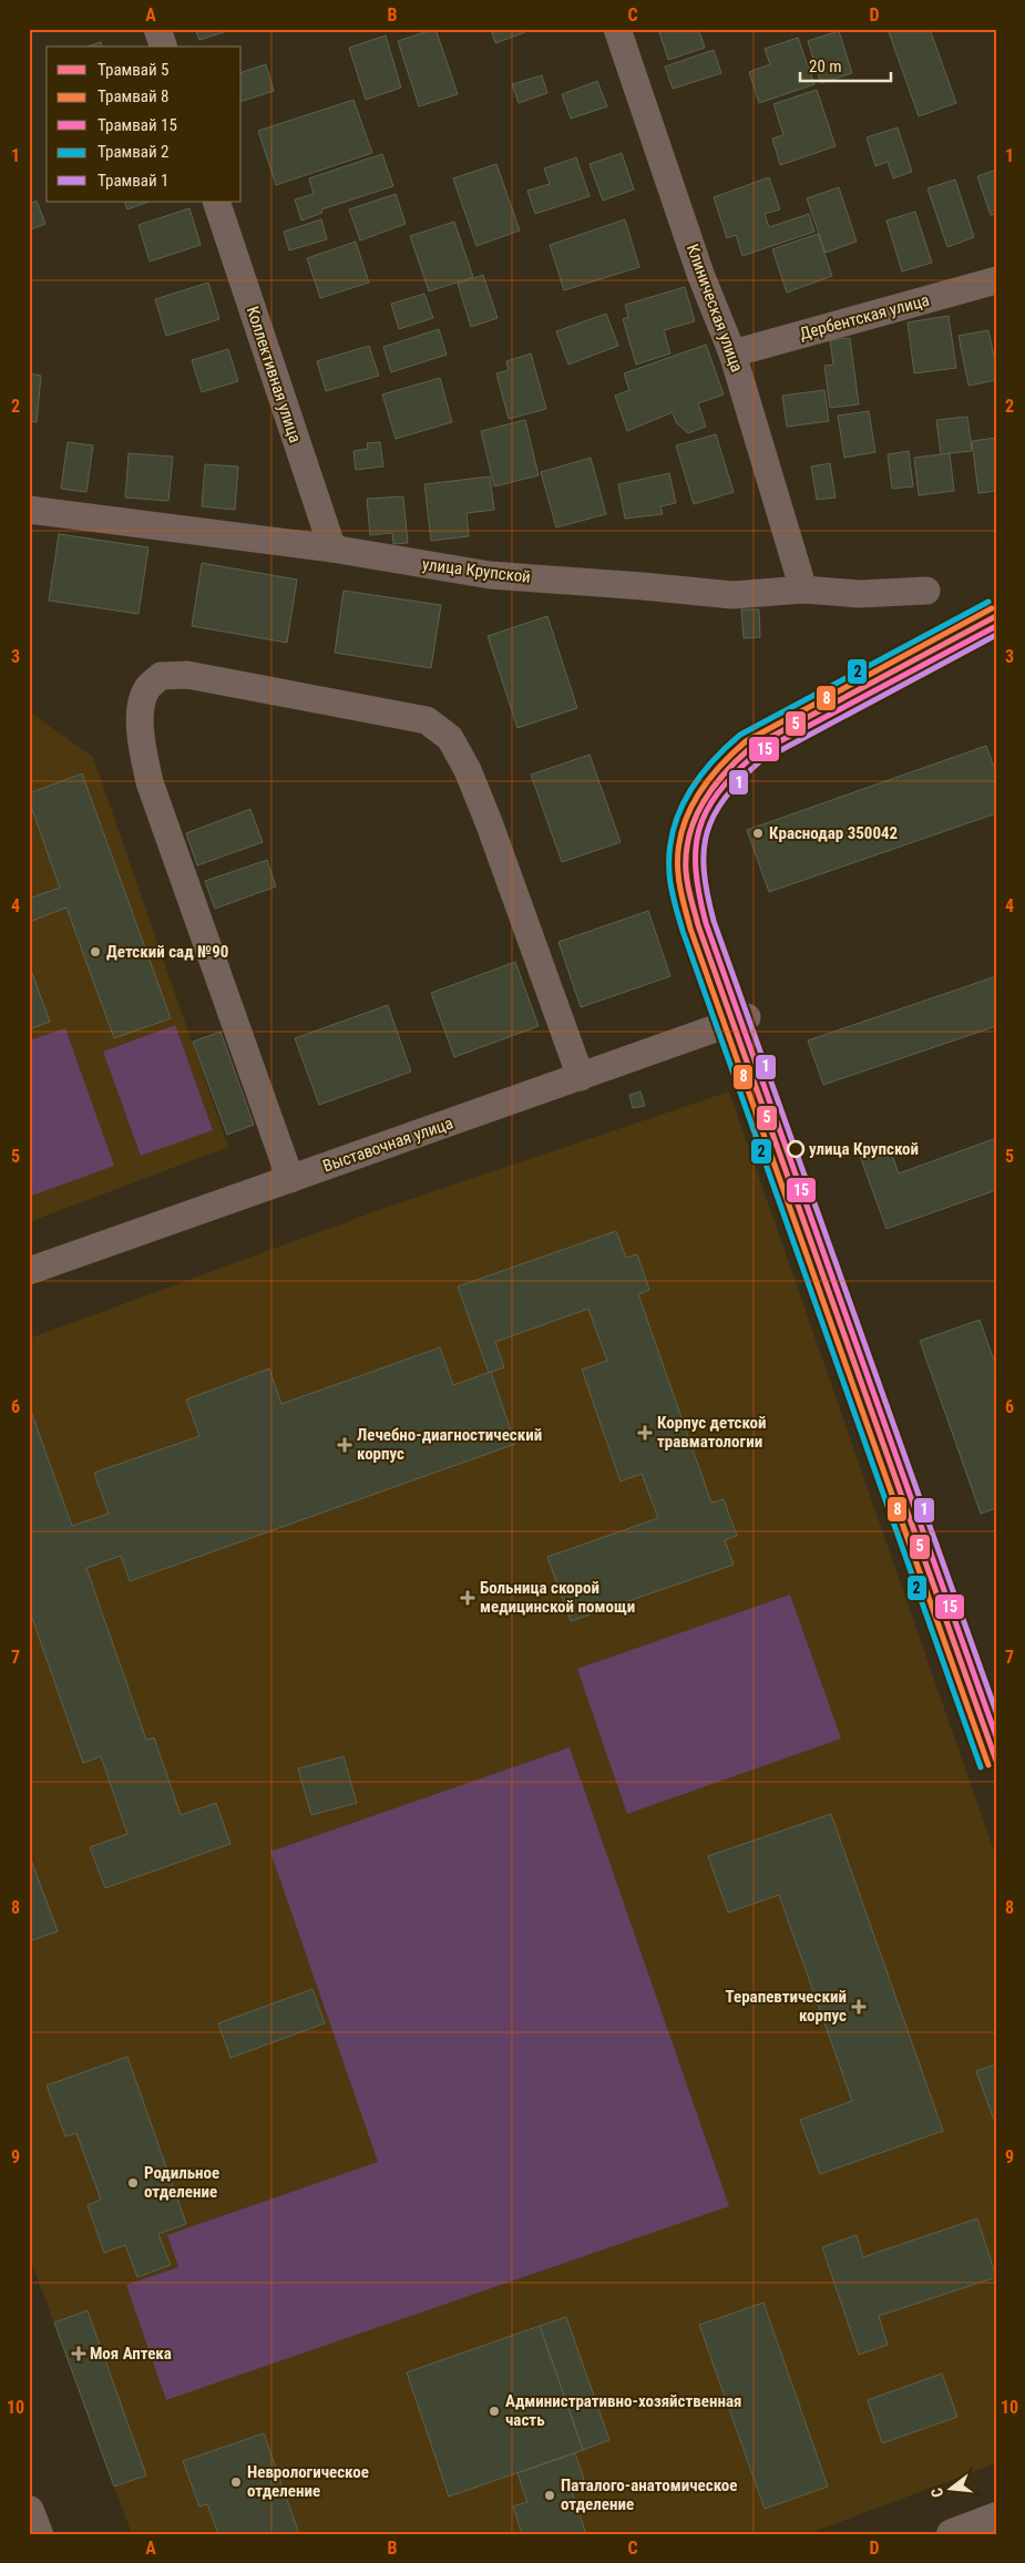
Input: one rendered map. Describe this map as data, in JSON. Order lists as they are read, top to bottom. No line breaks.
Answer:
{"streets":{"street":["Клиническая улица","Дербентская улица","Коллективная улица","улица Крупской","Выставочная улица"]},"crossings":[["Клиническая улица","Дербентская улица"],["Клиническая улица","улица Крупской"],["Коллективная улица","улица Крупской"]],"places":{"other":["Краснодар 350042","Детский сад №90","улица Крупской","Родильное отделение","Административно-хозяйственная часть","Неврологическое отделение","Паталого-анатомическое отделение"],"health":["Корпус детской травматологии","Лечебно-диагностический корпус","Больница скорой медицинской помощи","Терапевтический корпус","Моя Аптека"]},"lines":["tram line 2","tram line 8","tram line 5","tram line 15","tram line 1"],"legend":["Трамвай 5","Трамвай 8","Трамвай 15","Трамвай 2","Трамвай 1"],"scale_bar":"20 m","north":"left","grid":{"columns":["A","B","C","D"],"rows":["1","2","3","4","5","6","7","8","9","10"]}}
